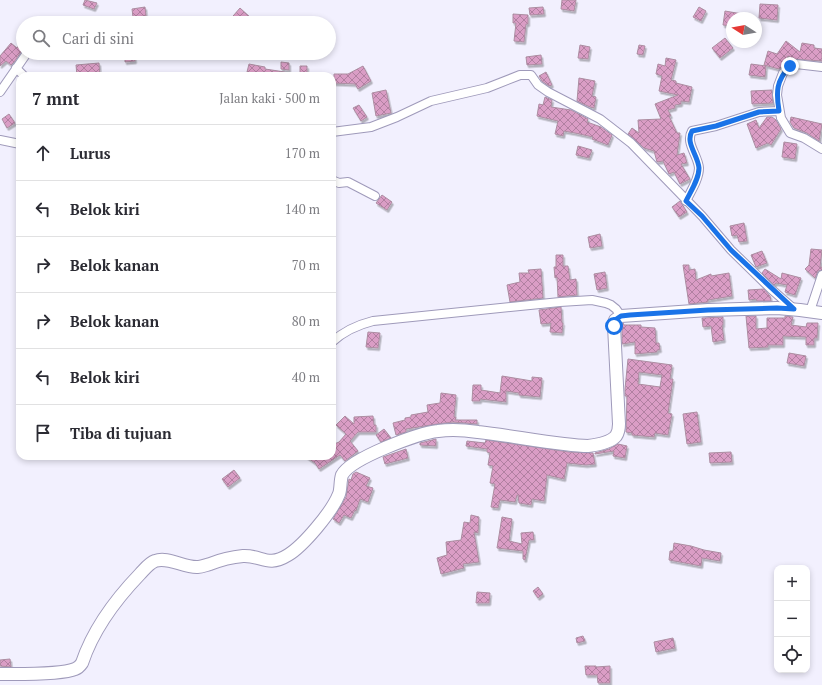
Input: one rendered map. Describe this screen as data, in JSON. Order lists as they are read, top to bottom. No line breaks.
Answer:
{"north":"left","page":{"search":"Cari di sini","heading":["7 mnt","Jalan kaki · 500 m"],"list":[["Lurus","170 m"],["Belok kiri","140 m"],["Belok kanan","70 m"],["Belok kanan","80 m"],["Belok kiri","40 m"],"Tiba di tujuan"],"map_buttons":["+","−"]}}
